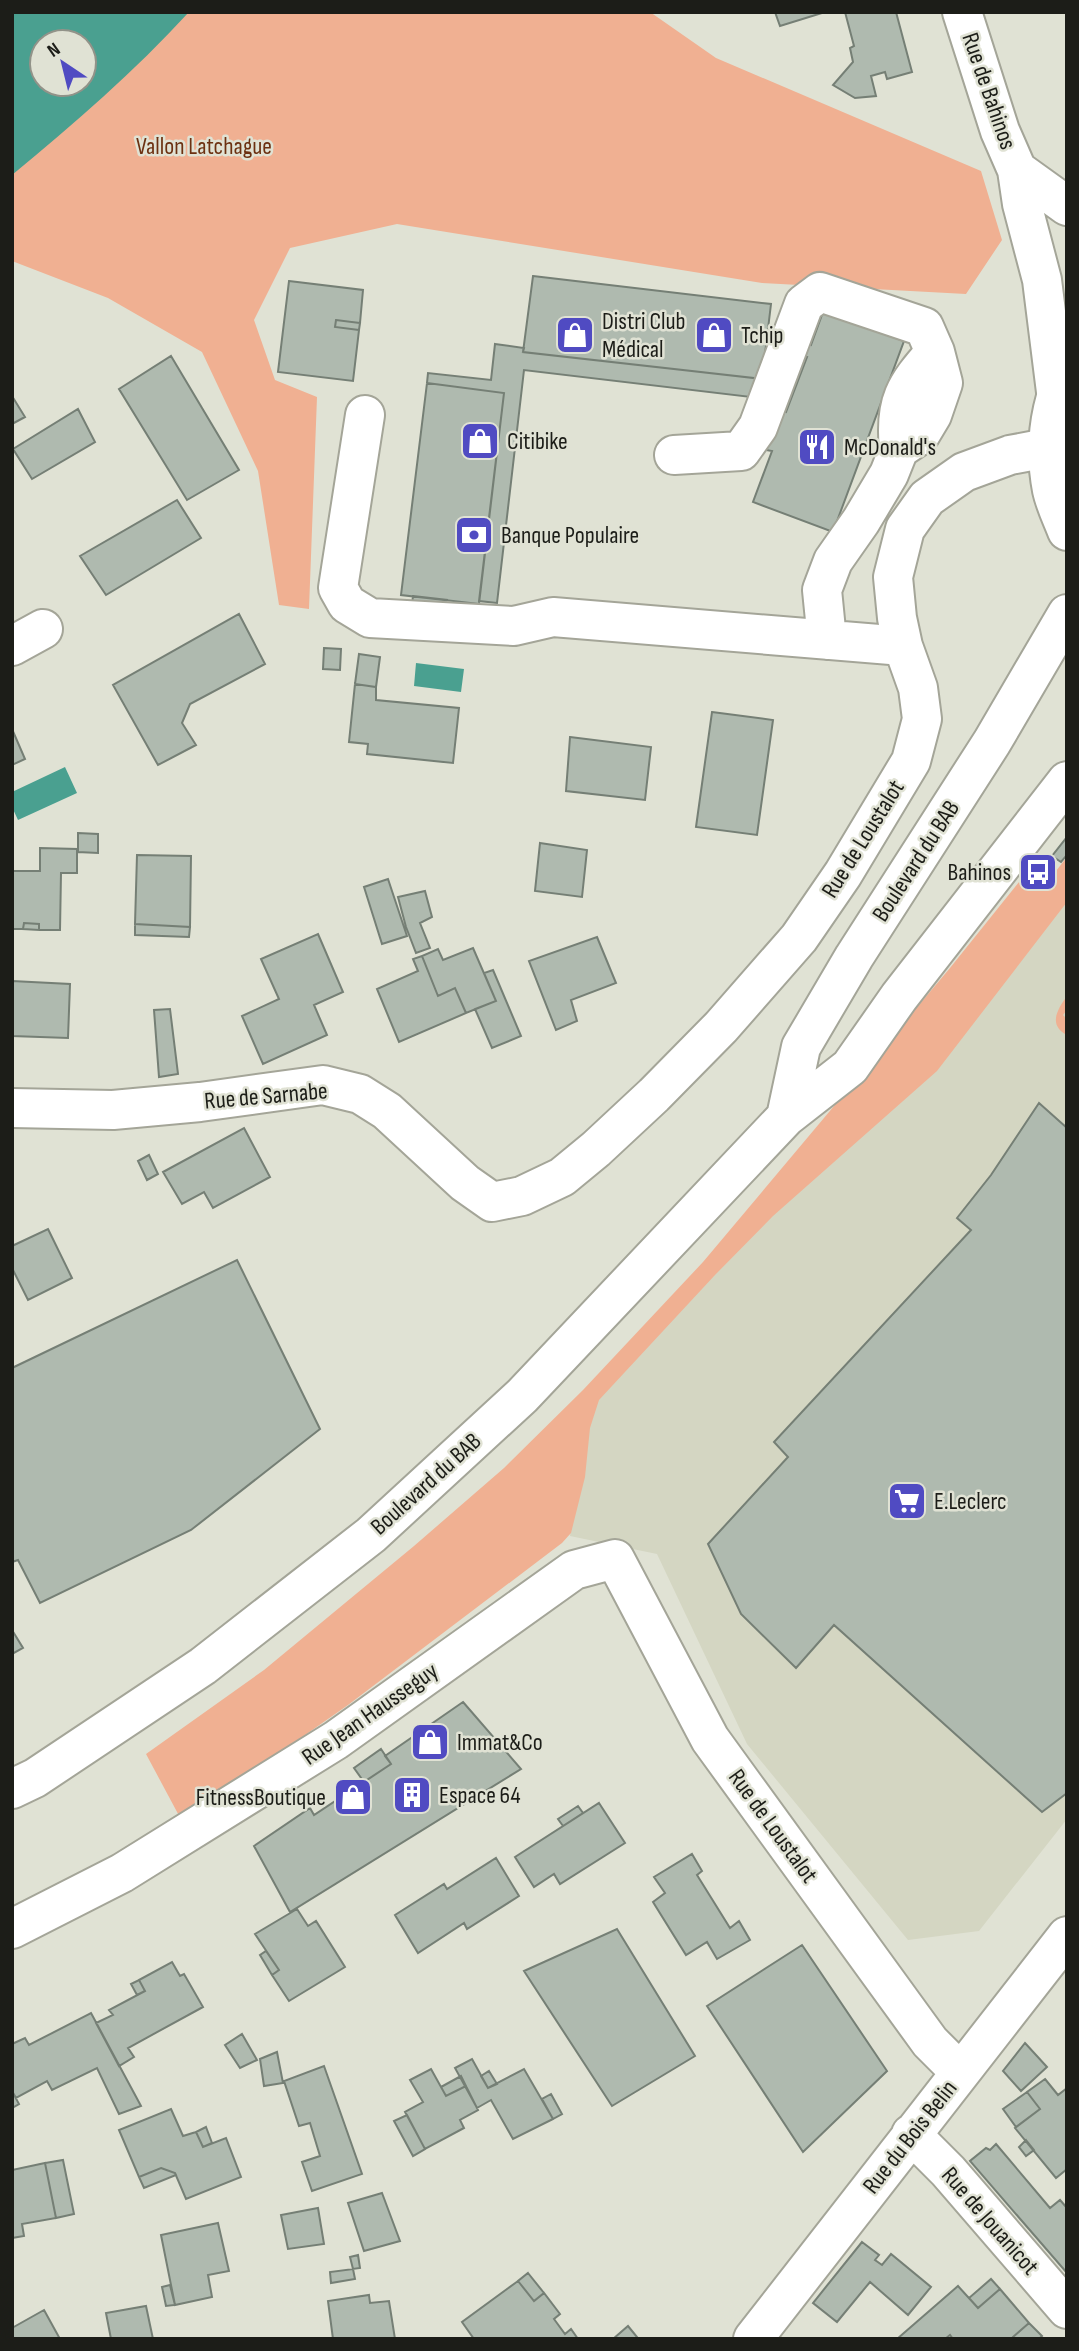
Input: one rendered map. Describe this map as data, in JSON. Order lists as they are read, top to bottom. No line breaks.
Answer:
{"streets":{"street":["Rue de Bahinos","Rue de Loustalot","Boulevard du BAB","Rue de Sarnabe","Rue Jean Hausseguy","Rue du Bois Belin","Rue de Jouanicot"]},"crossings":[["Rue de Bahinos","Rue de Loustalot"],["Rue de Loustalot","Rue de Sarnabe"],["Rue de Loustalot","Rue Jean Hausseguy"],["Rue de Loustalot","Rue du Bois Belin"],["Rue du Bois Belin","Rue de Jouanicot"]],"parks":["Vallon Latchague"],"places":{"shop":["Distri Club Médical","Tchip","Citibike","Immat&Co","FitnessBoutique"],"restaurant":["McDonald's"],"bank":["Banque Populaire"],"bus stop":["Bahinos"],"supermarket":["E.Leclerc"],"building":["Espace 64"]},"north":"top left"}
